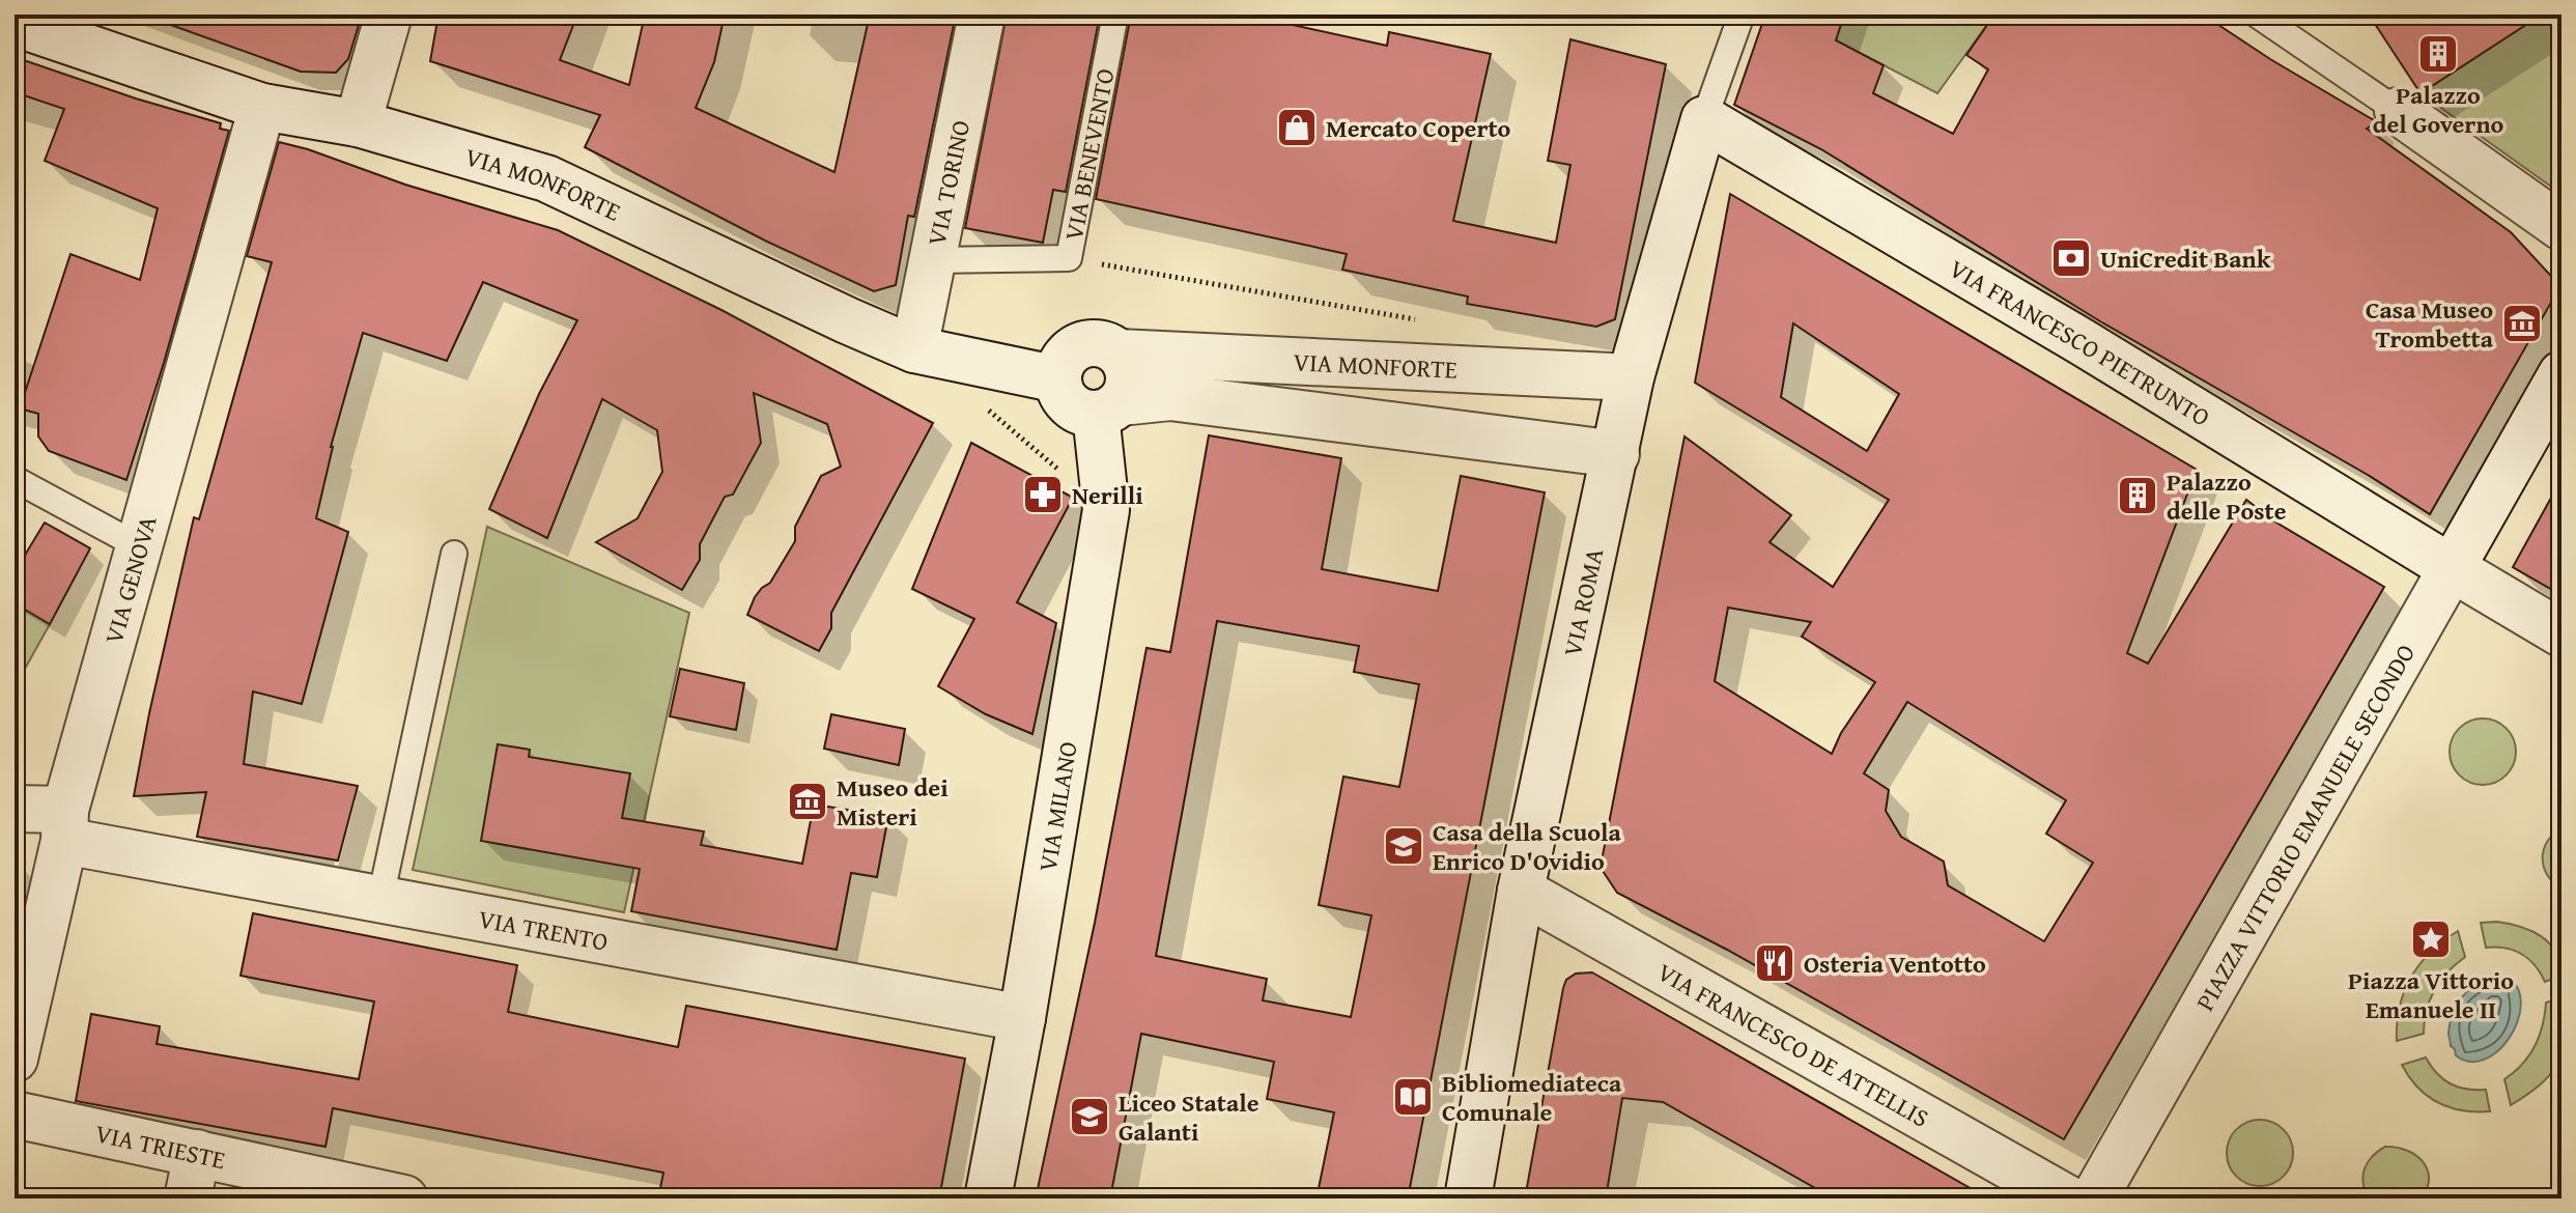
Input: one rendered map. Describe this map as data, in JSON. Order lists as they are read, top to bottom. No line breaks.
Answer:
{"streets":{"street":["VIA TORINO","VIA MONFORTE","VIA FRANCESCO PIETRUNTO","VIA GENOVA","VIA ROMA","VIA MILANO","PIAZZA VITTORIO EMANUELE SECONDO","VIA TRENTO","VIA FRANCESCO DE ATTELLIS","VIA TRIESTE"],"lane":["VIA BENEVENTO"]},"crossings":[["VIA BENEVENTO","VIA TORINO"],["VIA TORINO","VIA MONFORTE"],["VIA MONFORTE","VIA GENOVA"],["VIA MONFORTE","VIA ROMA"],["VIA MONFORTE","VIA MILANO"],["VIA FRANCESCO PIETRUNTO","VIA ROMA"],["VIA FRANCESCO PIETRUNTO","PIAZZA VITTORIO EMANUELE SECONDO"],["VIA GENOVA","VIA TRENTO"],["VIA ROMA","VIA FRANCESCO DE ATTELLIS"],["VIA MILANO","VIA TRENTO"]],"places":{"building":["Palazzo del Governo","Palazzo delle Poste"],"shop":["Mercato Coperto"],"bank":["UniCredit Bank"],"museum":["Casa Museo Trombetta","Museo dei Misteri"],"pharmacy":["Nerilli"],"school or university":["Casa della Scuola Enrico D'Ovidio","Liceo Statale Galanti"],"place":["Piazza Vittorio Emanuele II"],"restaurant":["Osteria Ventotto"],"library":["Bibliomediateca Comunale"]}}
